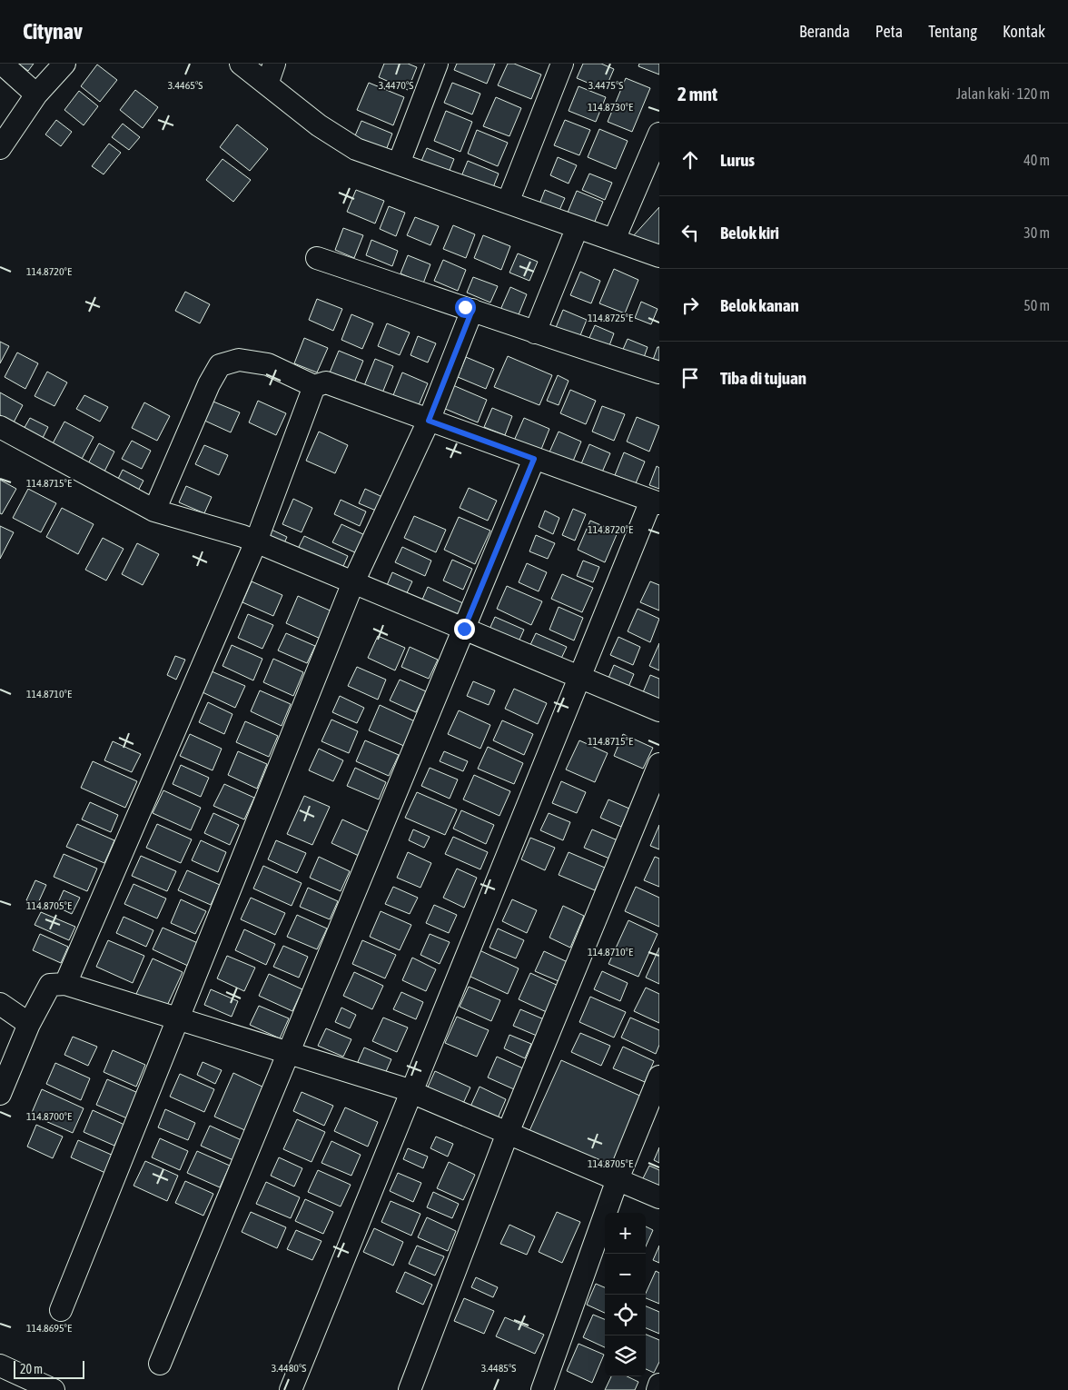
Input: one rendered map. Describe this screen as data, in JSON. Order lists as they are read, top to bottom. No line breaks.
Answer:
{"scale_bar":"20 m","page":{"header":"Citynav","nav":["Beranda","Peta","Tentang","Kontak"],"heading":["2 mnt","Jalan kaki · 120 m"],"list":[["Lurus","40 m"],["Belok kiri","30 m"],["Belok kanan","50 m"],"Tiba di tujuan"],"map_buttons":["+","−"],"scale":"20 m"},"coordinates":["3.4465°S","3.4470°S","3.4475°S","114.8730°E","114.8720°E","114.8725°E","114.8715°E","114.8710°E","114.8705°E","114.8700°E","114.8695°E","3.4480°S","3.4485°S"]}
